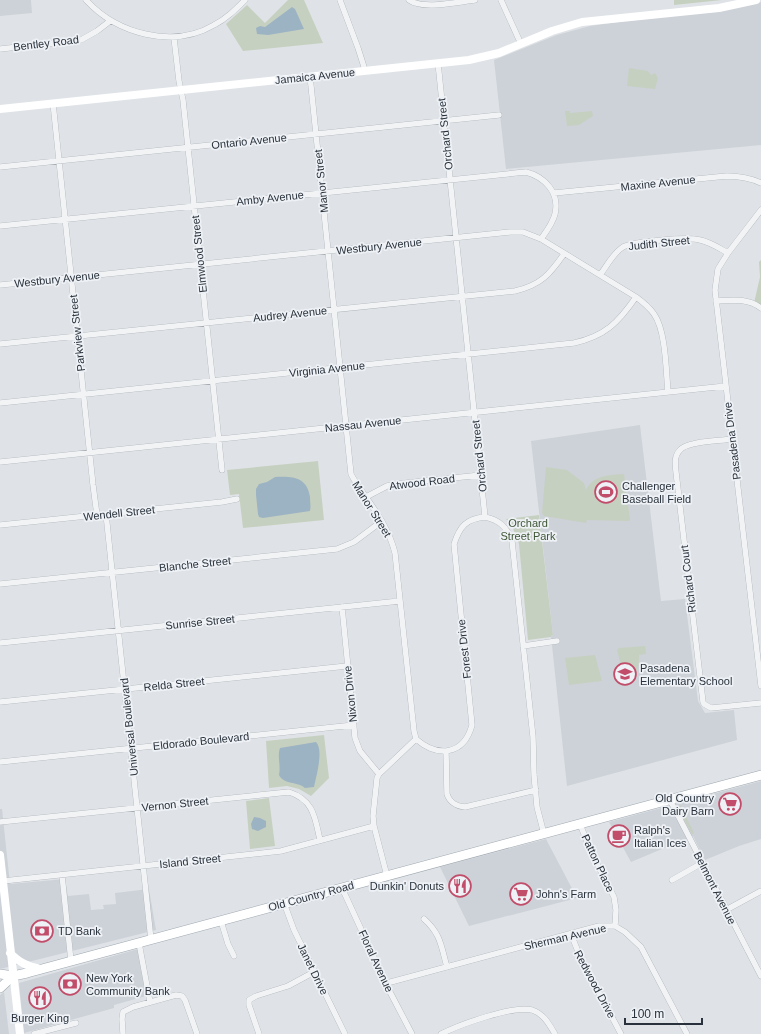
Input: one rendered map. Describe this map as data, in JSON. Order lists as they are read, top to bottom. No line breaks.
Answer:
{"streets":{"main road":["Old Country Road"],"street":["Bentley Road","Jamaica Avenue","Orchard Street","Ontario Avenue","Manor Street","Maxine Avenue","Amby Avenue","Judith Street","Westbury Avenue","Elmwood Street","Audrey Avenue","Parkview Street","Virginia Avenue","Nassau Avenue","Pasadena Drive","Atwood Road","Wendell Street","Blanche Street","Richard Court","Sunrise Street","Forest Drive","Relda Street","Nixon Drive","Universal Boulevard","Eldorado Boulevard","Vernon Street","Island Street","Patton Place","Belmont Avenue","Sherman Avenue","Floral Avenue","Janet Drive","Redwood Drive"]},"crossings":[["Jamaica Avenue","Orchard Street"],["Jamaica Avenue","Manor Street"],["Jamaica Avenue","Elmwood Street"],["Jamaica Avenue","Parkview Street"],["Orchard Street","Ontario Avenue"],["Orchard Street","Amby Avenue"],["Orchard Street","Westbury Avenue"],["Orchard Street","Audrey Avenue"],["Orchard Street","Virginia Avenue"],["Orchard Street","Nassau Avenue"],["Orchard Street","Atwood Road"],["Orchard Street","Forest Drive"],["Ontario Avenue","Manor Street"],["Ontario Avenue","Elmwood Street"],["Ontario Avenue","Parkview Street"],["Manor Street","Amby Avenue"],["Manor Street","Westbury Avenue"],["Manor Street","Audrey Avenue"],["Manor Street","Virginia Avenue"],["Manor Street","Nassau Avenue"],["Manor Street","Atwood Road"],["Manor Street","Blanche Street"],["Manor Street","Sunrise Street"],["Maxine Avenue","Amby Avenue"],["Amby Avenue","Elmwood Street"],["Amby Avenue","Parkview Street"],["Judith Street","Westbury Avenue"],["Judith Street","Pasadena Drive"],["Westbury Avenue","Elmwood Street"],["Westbury Avenue","Audrey Avenue"],["Westbury Avenue","Parkview Street"],["Westbury Avenue","Virginia Avenue"],["Westbury Avenue","Nassau Avenue"],["Elmwood Street","Audrey Avenue"],["Elmwood Street","Virginia Avenue"],["Elmwood Street","Nassau Avenue"],["Audrey Avenue","Parkview Street"],["Parkview Street","Virginia Avenue"],["Parkview Street","Nassau Avenue"],["Parkview Street","Wendell Street"],["Nassau Avenue","Pasadena Drive"],["Pasadena Drive","Richard Court"],["Wendell Street","Universal Boulevard"],["Blanche Street","Universal Boulevard"],["Sunrise Street","Nixon Drive"],["Sunrise Street","Universal Boulevard"],["Relda Street","Nixon Drive"],["Relda Street","Universal Boulevard"],["Nixon Drive","Eldorado Boulevard"],["Universal Boulevard","Eldorado Boulevard"],["Universal Boulevard","Vernon Street"],["Universal Boulevard","Island Street"],["Universal Boulevard","Old Country Road"],["Vernon Street","Island Street"],["Patton Place","Old Country Road"],["Patton Place","Sherman Avenue"],["Belmont Avenue","Old Country Road"],["Old Country Road","Floral Avenue"],["Old Country Road","Janet Drive"],["Sherman Avenue","Floral Avenue"],["Sherman Avenue","Redwood Drive"]],"parks":["Orchard Street Park"],"places":{"sports":["Challenger Baseball Field"],"school or university":["Pasadena Elementary School"],"supermarket":["Old Country Dairy Barn","John's Farm"],"cafe":["Ralph's Italian Ices"],"restaurant":["Dunkin' Donuts","Burger King"],"bank":["TD Bank","New York Community Bank"]},"scale_bar":"100 m"}
